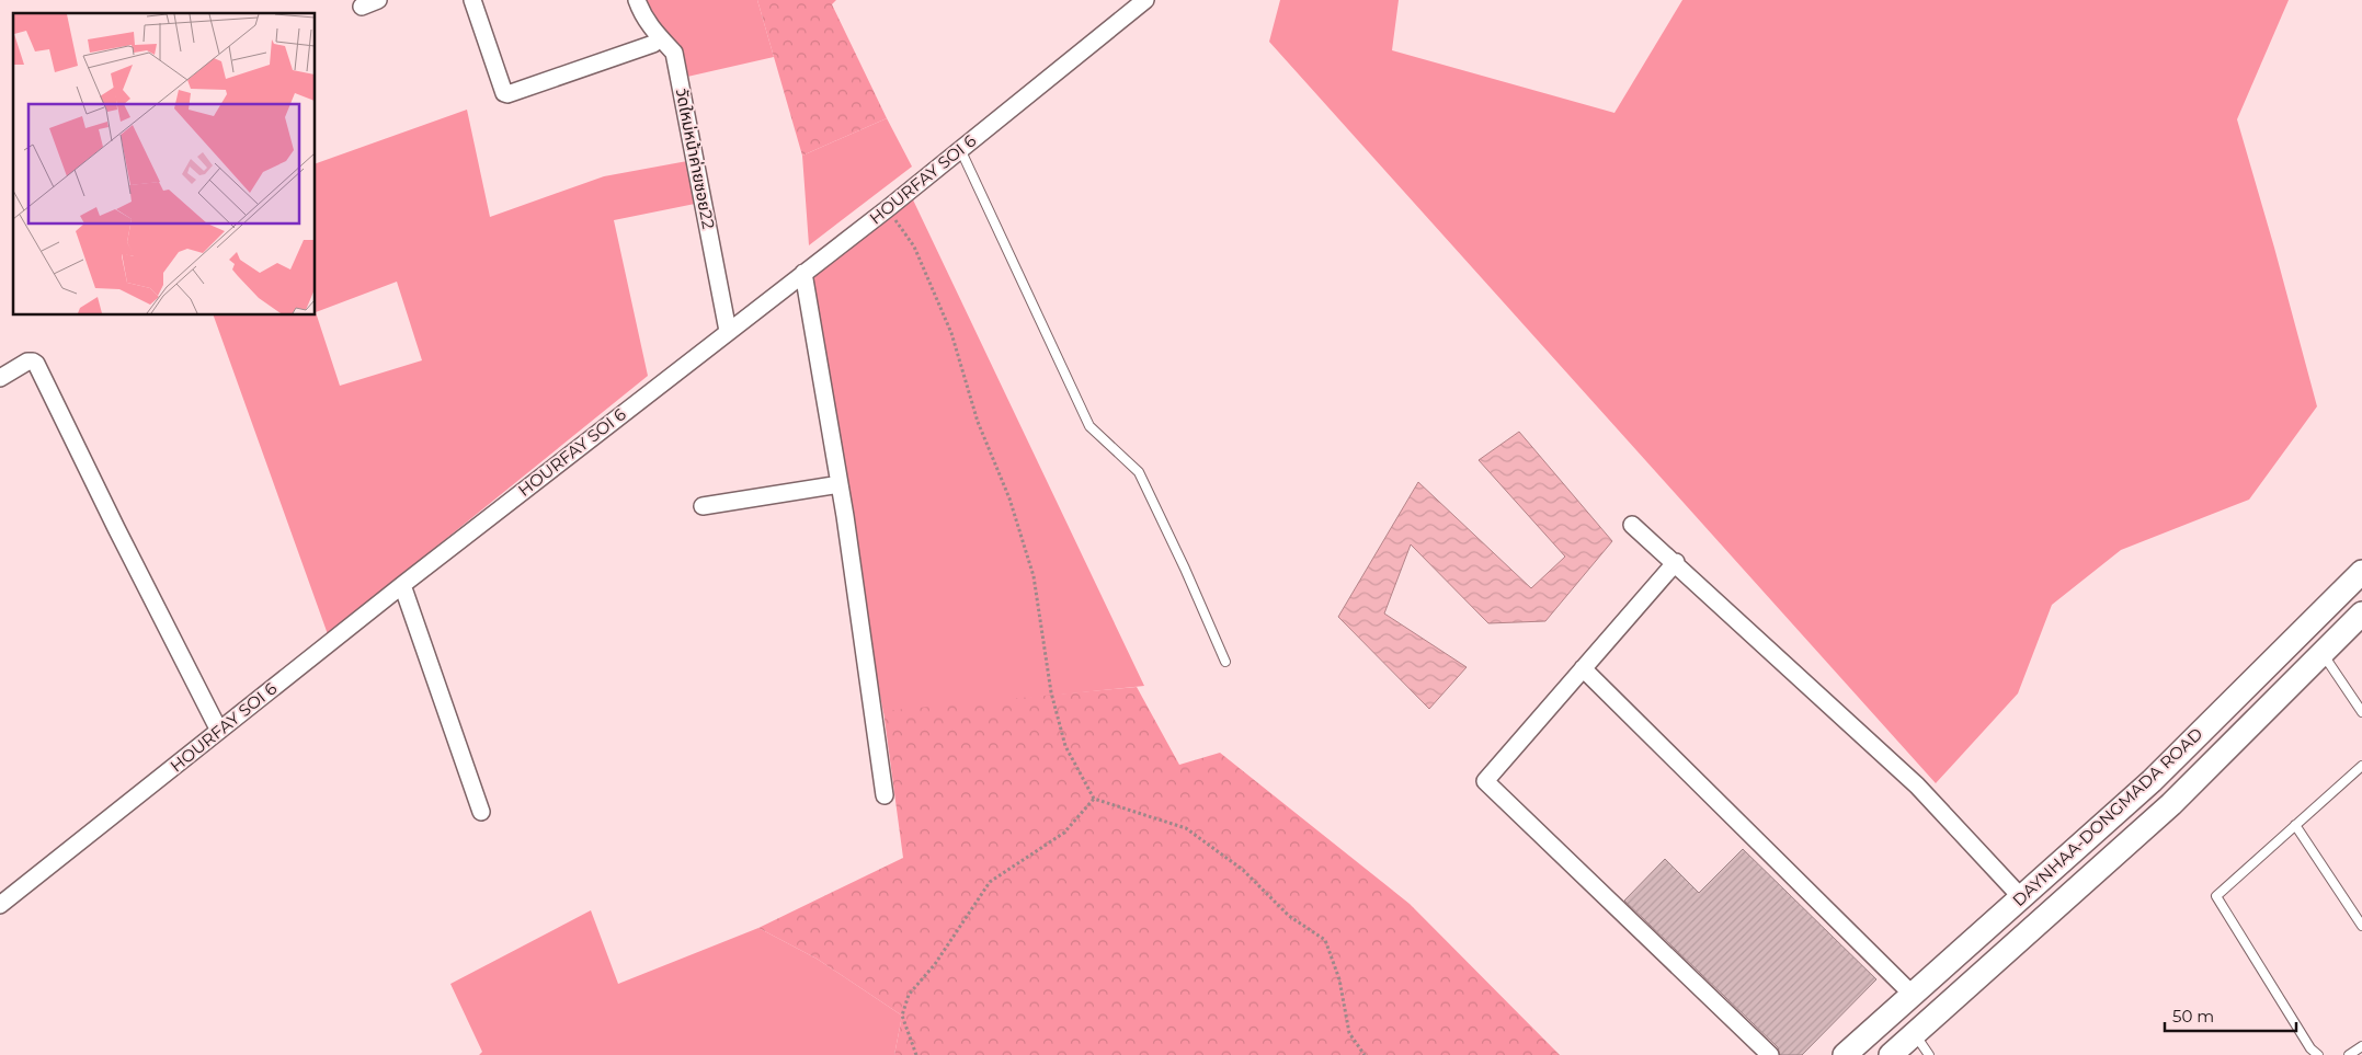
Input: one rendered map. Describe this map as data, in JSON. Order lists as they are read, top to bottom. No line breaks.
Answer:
{"streets":{"main road":["DAYNHAA-DONGMADA ROAD"],"street":["วัดใหม่หน้าค่ายซอย22","HOURFAY SOI 6"]},"crossings":[["วัดใหม่หน้าค่ายซอย22","HOURFAY SOI 6"]],"scale_bar":"50 m"}
